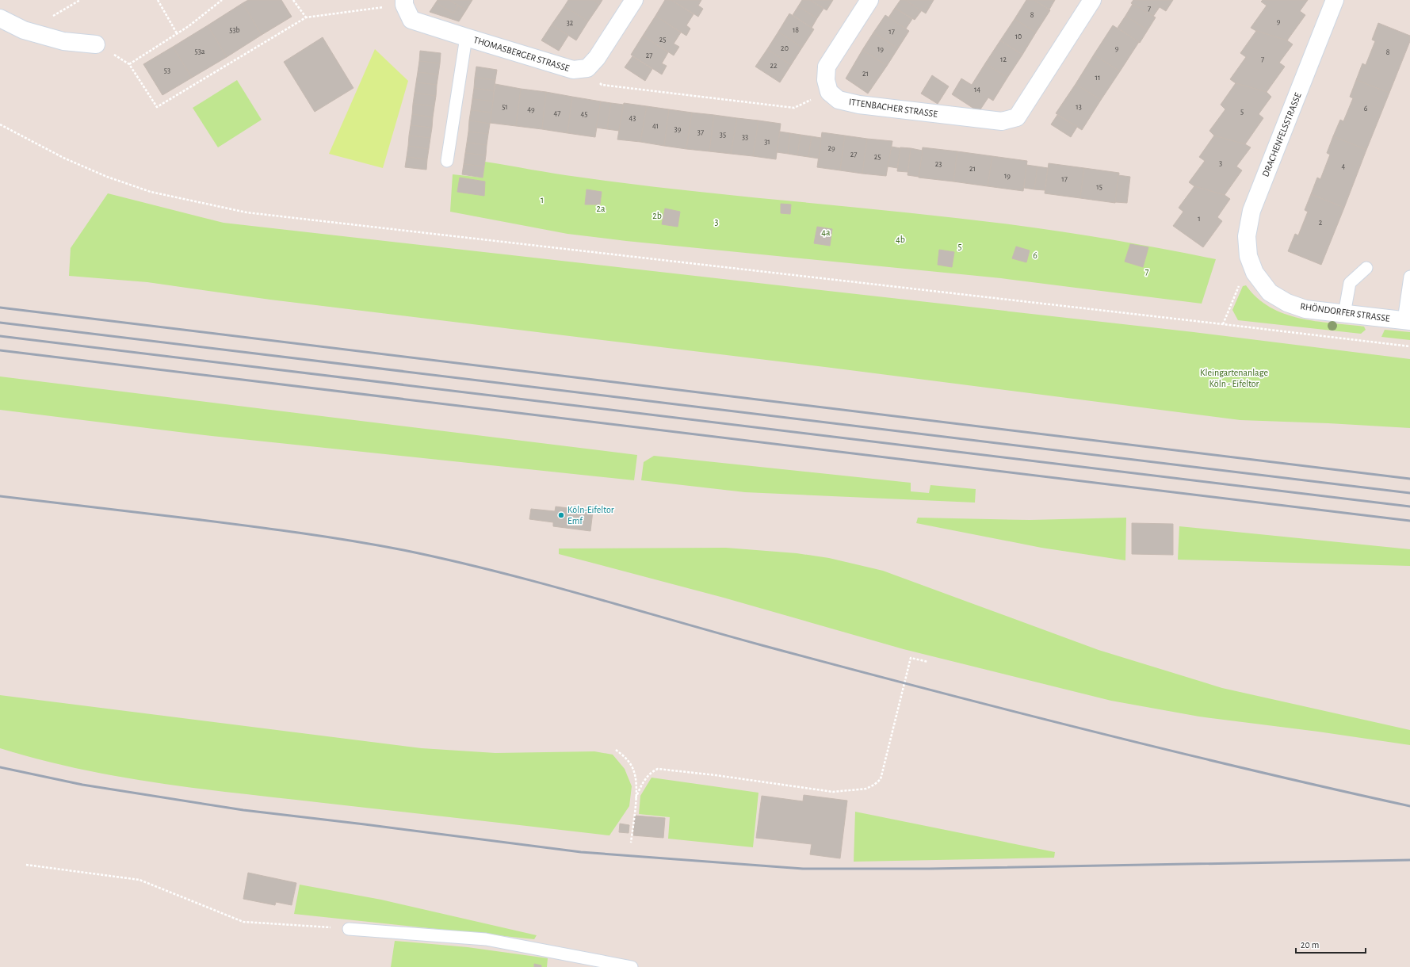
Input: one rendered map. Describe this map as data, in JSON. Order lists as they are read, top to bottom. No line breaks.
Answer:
{"streets":{"street":["THOMASBERGER STRASSE","ITTENBACHER STRASSE","DRACHENFELSSTRASSE","RHÖNDORFER STRASSE"]},"crossings":[["DRACHENFELSSTRASSE","RHÖNDORFER STRASSE"]],"parks":["1","2a","2b","3","4a","4b","5","6","7","Kleingartenanlage Köln - Eifeltor"],"places":["Köln-Eifeltor Emf"],"house_numbers":["7","8","9","32","53b","18","17","10","25","20","9","19","53a","8","27","12","7","22","53","21","11","14","51","13","6","49","5","47","45","43","41","39","37","35","33","31","29","27","25","3","23","4","21","19","17","15","1","2"],"scale_bar":"20 m"}
